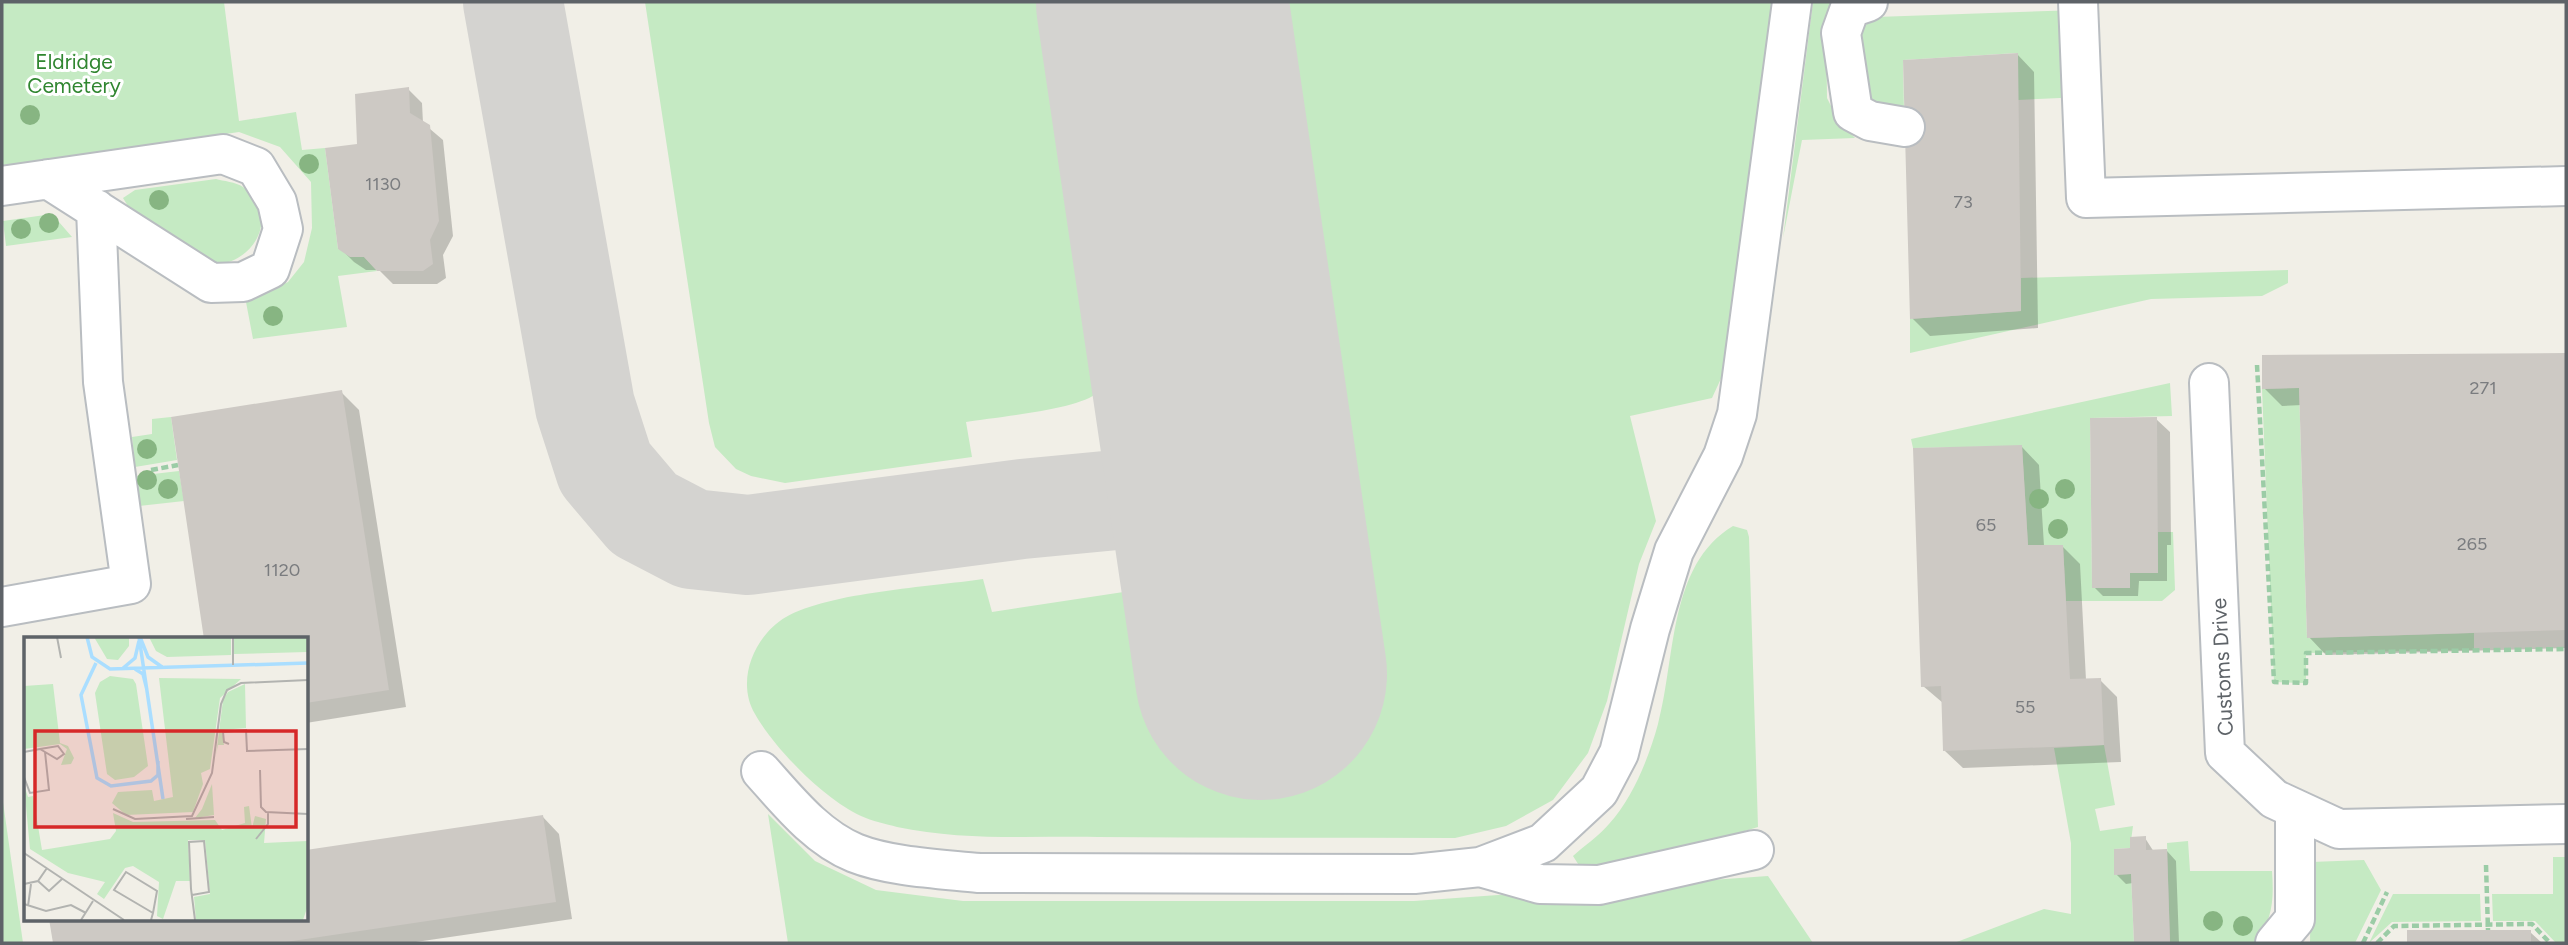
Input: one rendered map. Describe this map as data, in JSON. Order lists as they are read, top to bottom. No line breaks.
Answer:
{"streets":{"lane":["Customs Drive"]},"parks":["Eldridge Cemetery"],"house_numbers":["1130","73","271","65","265","1120","55"]}
